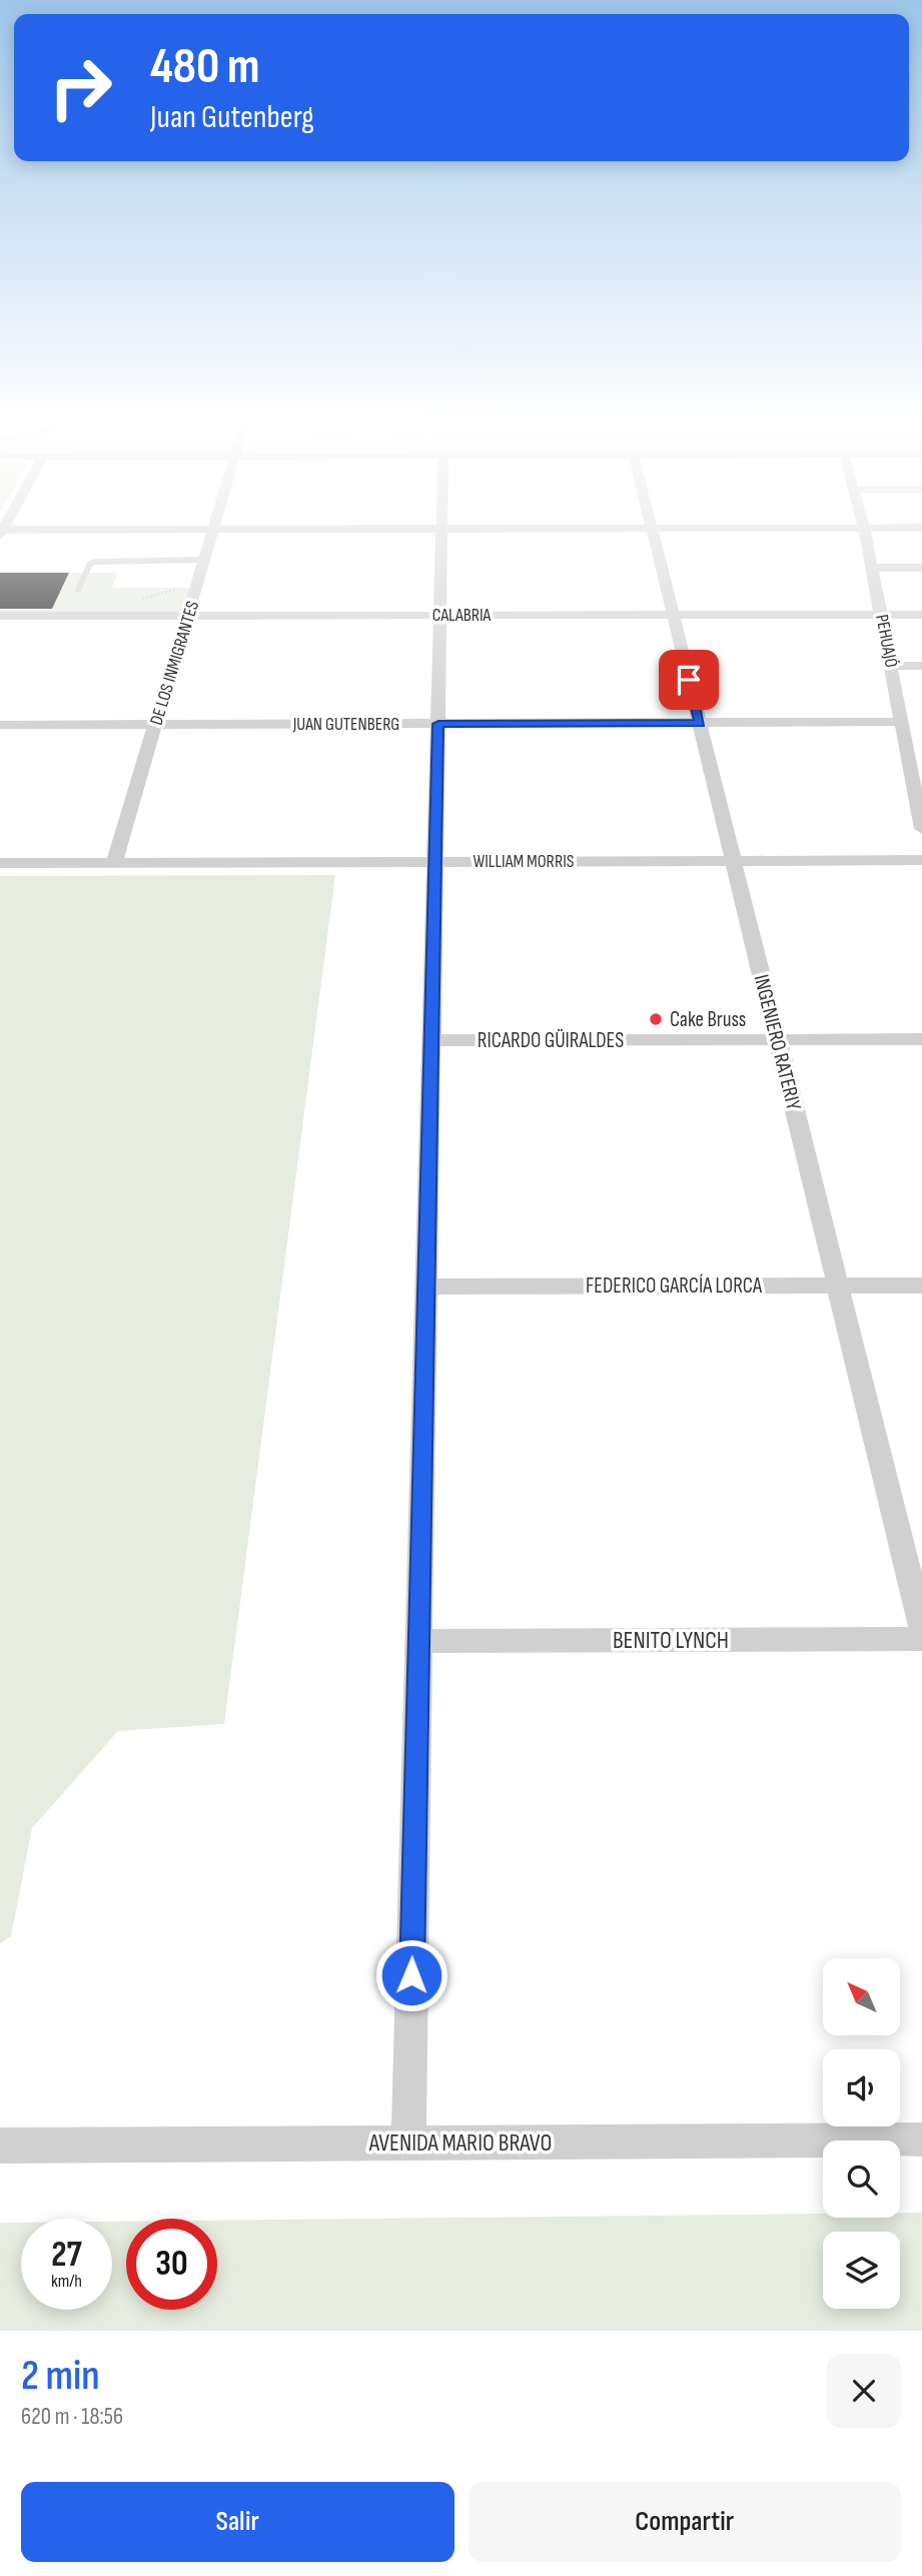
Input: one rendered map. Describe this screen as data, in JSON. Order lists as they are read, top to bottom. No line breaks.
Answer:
{"streets":{"street":["CALABRIA","PEHUAJÓ","DE LOS INMIGRANTES","JUAN GUTENBERG","WILLIAM MORRIS","RICARDO GÜIRALDES","INGENIERO RATERIY","FEDERICO GARCÍA LORCA","BENITO LYNCH","AVENIDA MARIO BRAVO"]},"crossings":[["CALABRIA","PEHUAJÓ"],["CALABRIA","DE LOS INMIGRANTES"],["CALABRIA","INGENIERO RATERIY"],["PEHUAJÓ","JUAN GUTENBERG"],["DE LOS INMIGRANTES","JUAN GUTENBERG"],["DE LOS INMIGRANTES","WILLIAM MORRIS"],["JUAN GUTENBERG","INGENIERO RATERIY"],["WILLIAM MORRIS","INGENIERO RATERIY"],["RICARDO GÜIRALDES","INGENIERO RATERIY"],["INGENIERO RATERIY","FEDERICO GARCÍA LORCA"]],"places":["Cake Bruss"],"north":"top left","page":{"turn":["480 m","Juan Gutenberg"],"speed":"27 km/h","limit":"30","heading":["2 min","620 m · 18:56"],"buttons":["Salir","Compartir"]}}
